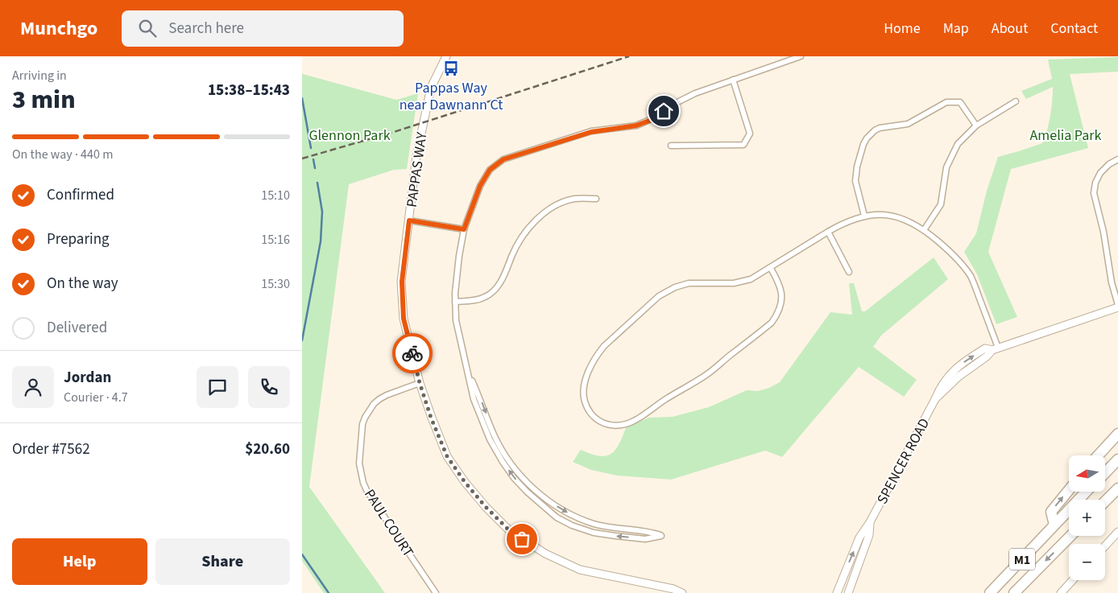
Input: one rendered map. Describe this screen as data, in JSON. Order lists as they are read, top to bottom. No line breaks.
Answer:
{"streets":{"highway":["M1"],"street":["PAPPAS WAY","SPENCER ROAD","PAUL COURT"]},"crossings":[["PAPPAS WAY","PAUL COURT"]],"parks":["Glennon Park","Amelia Park"],"places":{"bus stop":["Pappas Way near Dawnann Ct"]},"north":"left","page":{"header":"Munchgo","search":"Search here","nav":["Home","Map","About","Contact"],"heading":["3 min","Arriving in","15:38–15:43"],"panel":["Jordan","Courier · 4.7","Order #7562","$20.60"],"bar":"On the way · 440 m","list":[["Confirmed","15:10"],["Preparing","15:16"],["On the way","15:30"],"Delivered"],"map_buttons":["+","−"],"buttons":["Help","Share"]}}
